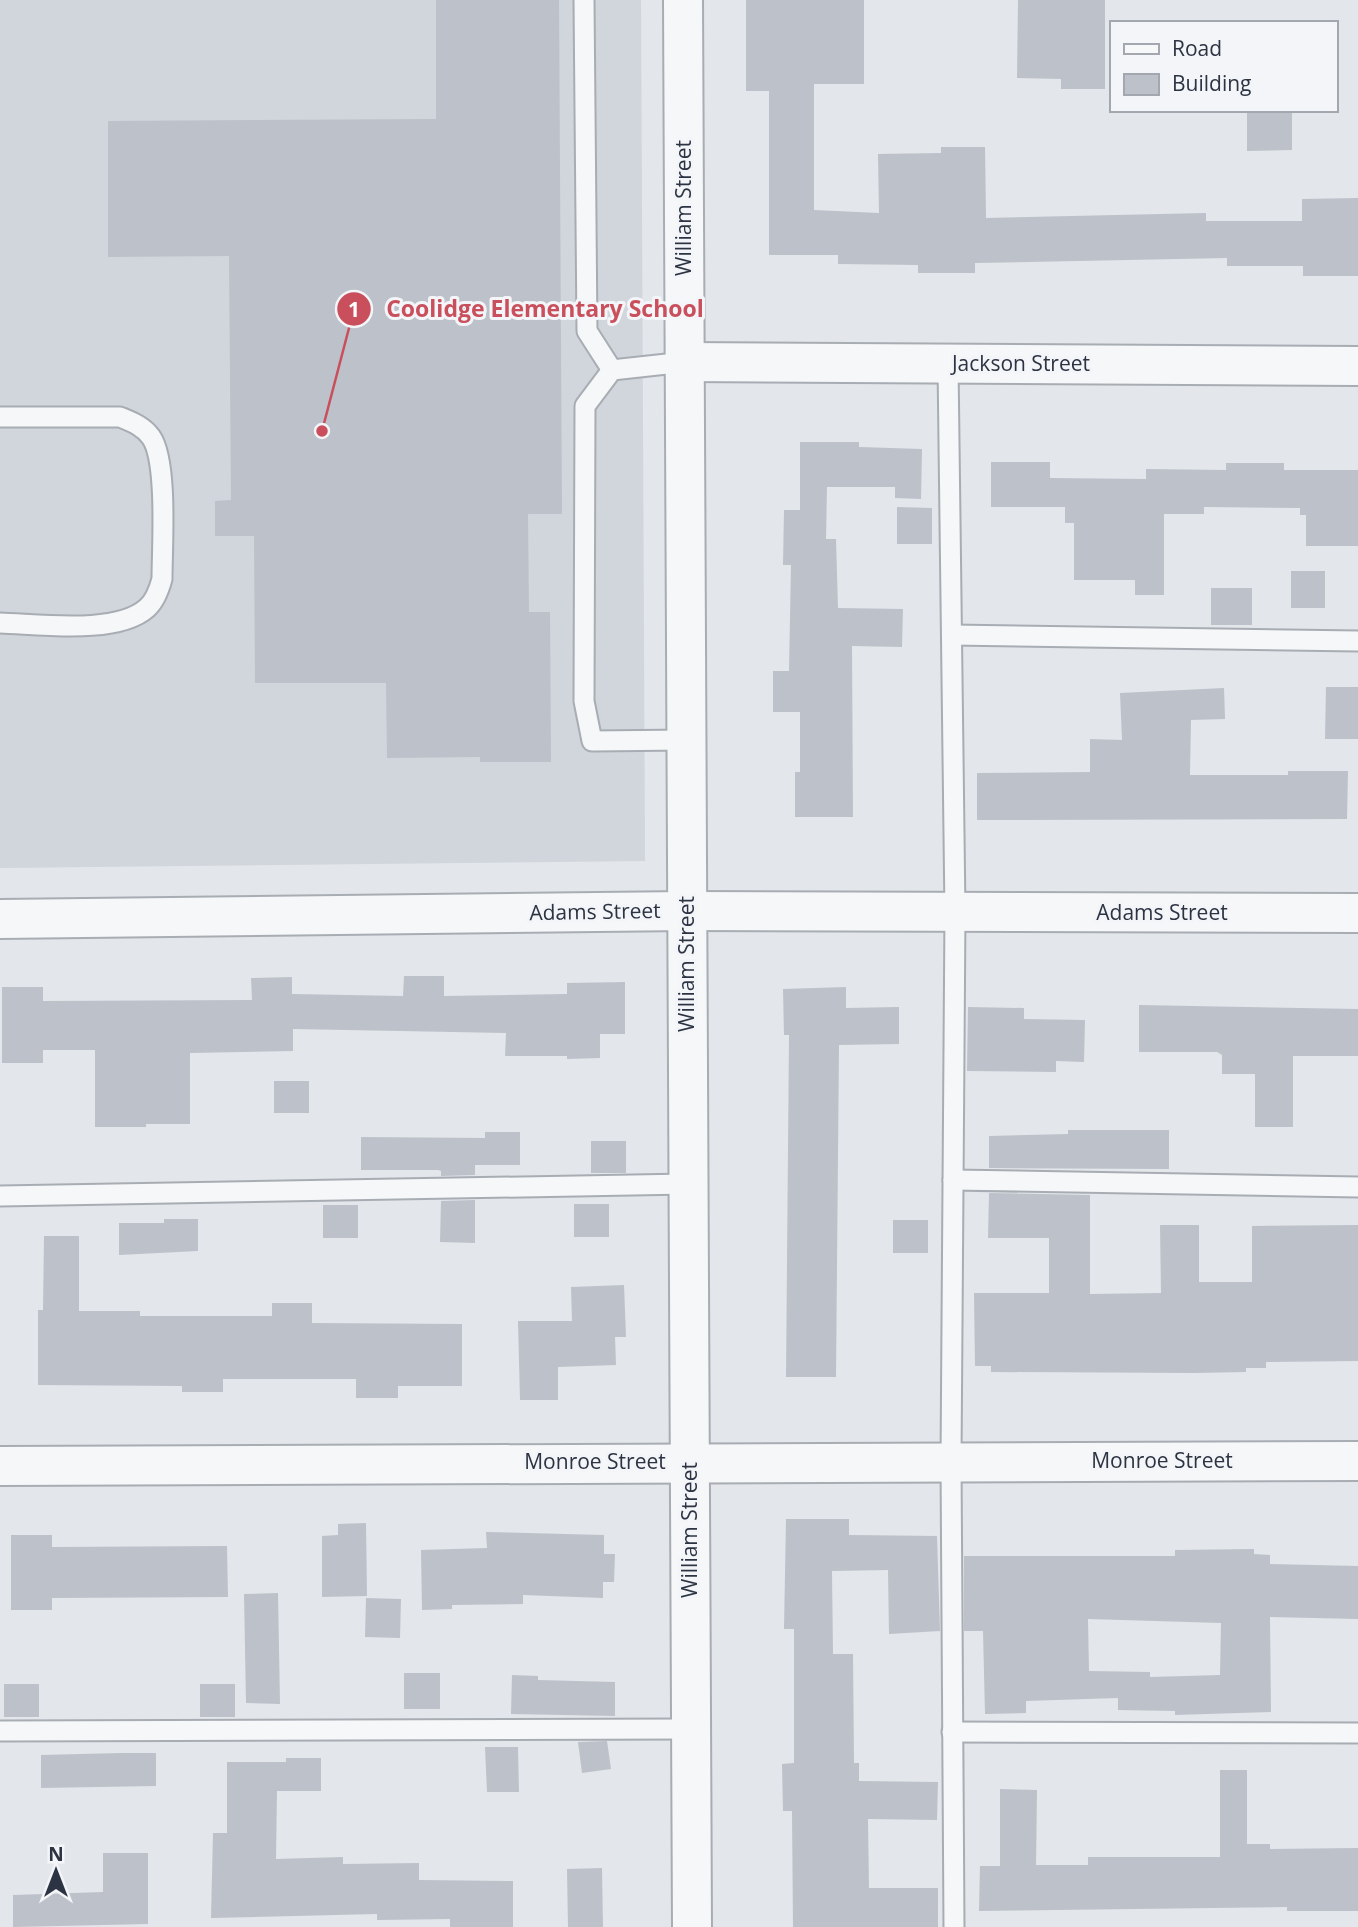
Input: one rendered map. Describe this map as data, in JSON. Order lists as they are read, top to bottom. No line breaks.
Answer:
{"streets":{"street":["William Street","Jackson Street","Adams Street","Monroe Street"]},"crossings":[["William Street","Jackson Street"],["William Street","Adams Street"],["William Street","Monroe Street"]],"places":["Coolidge Elementary School"],"legend":["Road","Building"],"north":"top"}
